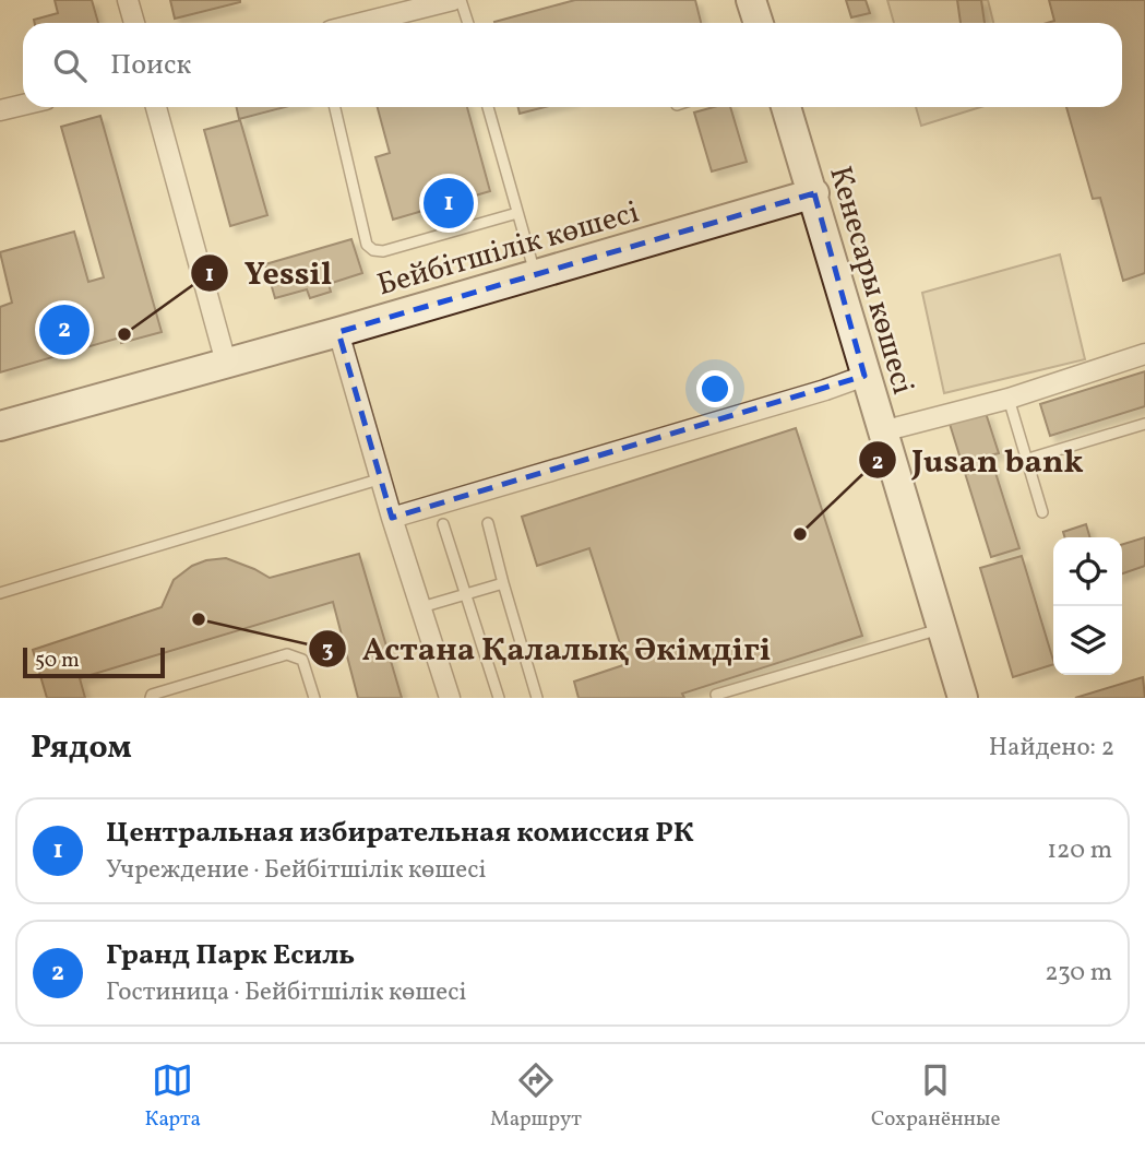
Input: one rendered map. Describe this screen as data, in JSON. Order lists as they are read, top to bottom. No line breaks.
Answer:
{"streets":{"main road":["Бейбітшілік көшесі","Кенесары көшесі"]},"crossings":[["Бейбітшілік көшесі","Кенесары көшесі"]],"places":["Yessil","Jusan bank","Астана Қалалық Әкімдігі"],"scale_bar":"50 m","page":{"search":"Поиск","pins":["1","2"],"scale":"50 m","heading":["Рядом","Найдено: 2"],"list":[{"mark":"1","name":"Центральная избирательная комиссия РК","note":"Учреждение · Бейбітшілік көшесі","value":"120 m"},{"mark":"2","name":"Гранд Парк Есиль","note":"Гостиница · Бейбітшілік көшесі","value":"230 m"}],"nav":["Карта","Маршрут","Сохранённые"]}}
